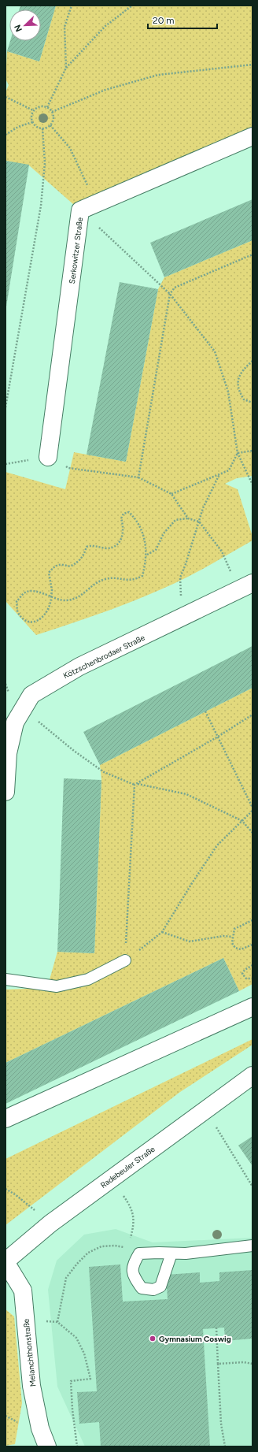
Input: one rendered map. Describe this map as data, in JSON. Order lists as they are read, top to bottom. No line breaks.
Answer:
{"streets":{"street":["Serkowitzer Straße","Kötzschenbrodaer Straße","Radebeuler Straße","Melanchthonstraße"]},"crossings":[["Radebeuler Straße","Melanchthonstraße"]],"places":["Gymnasium Coswig"],"scale_bar":"20 m","north":"bottom left"}
